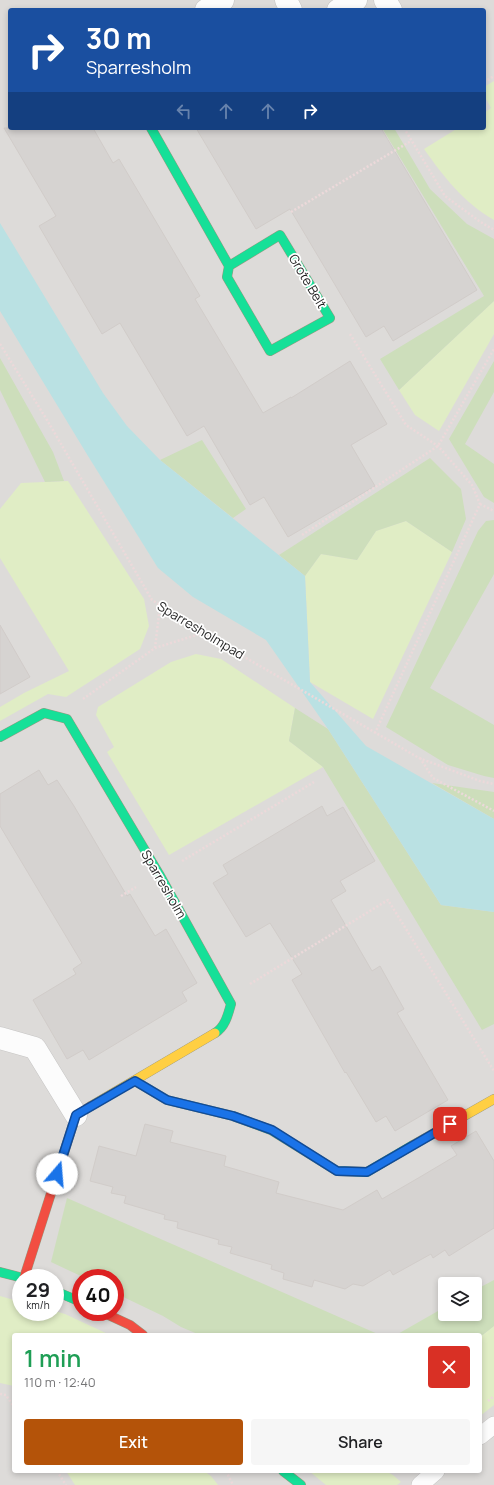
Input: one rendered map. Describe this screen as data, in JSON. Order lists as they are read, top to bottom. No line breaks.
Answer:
{"streets":{"street":["Grote Belt","Sparresholm"],"path":["Sparresholmpad"]},"page":{"turn":["30 m","Sparresholm"],"speed":"29 km/h","limit":"40","heading":["1 min","110 m · 12:40"],"buttons":["Exit","Share"]}}
